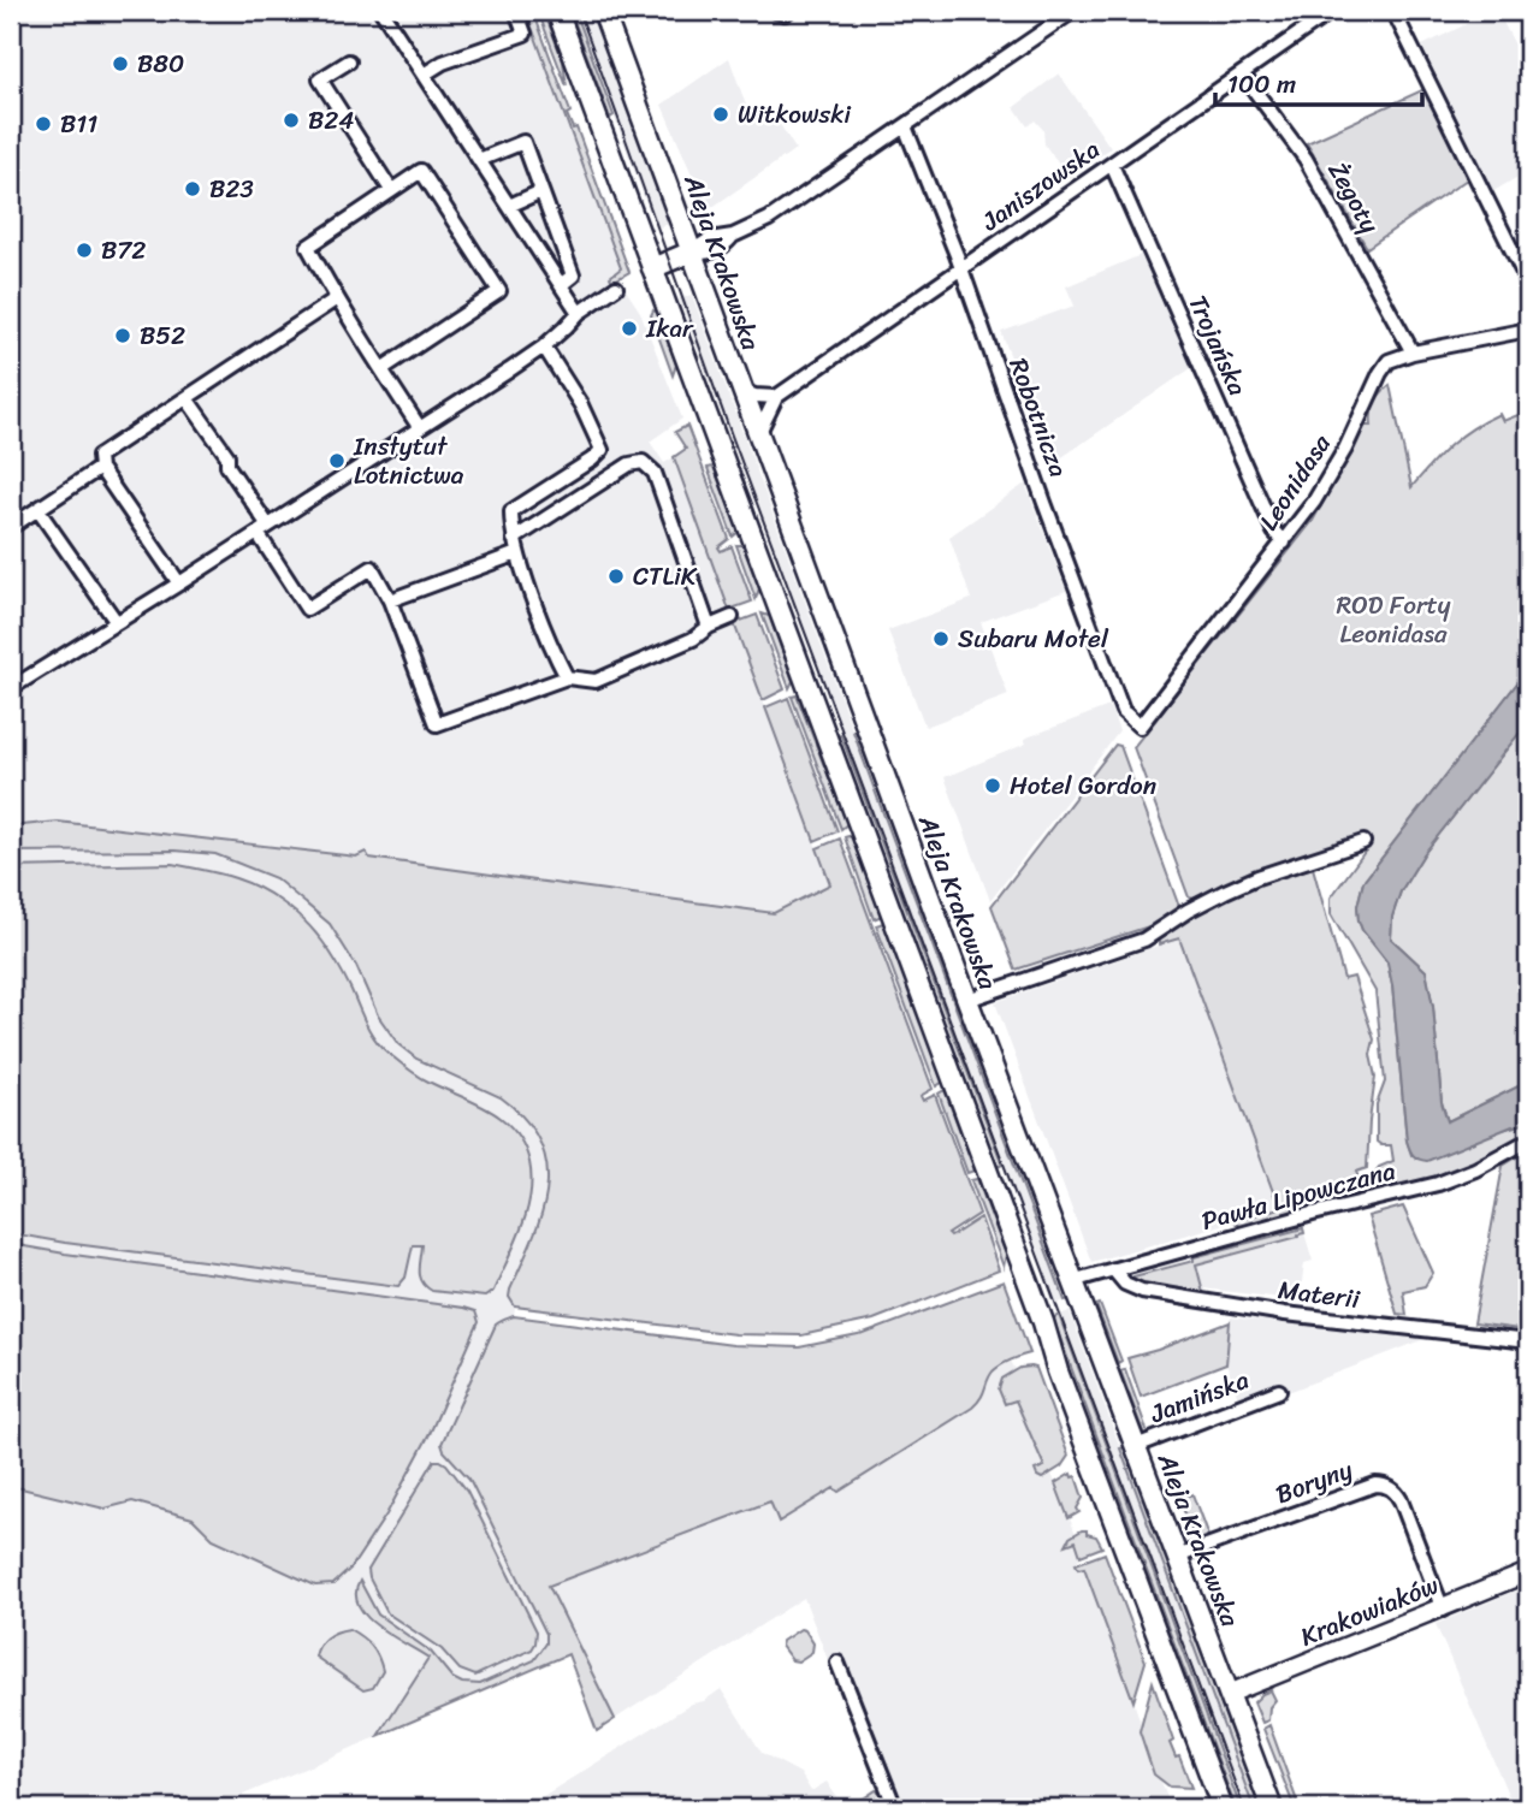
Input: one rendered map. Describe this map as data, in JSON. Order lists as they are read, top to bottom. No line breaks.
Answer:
{"streets":{"main road":["Aleja Krakowska"],"street":["Janiszowska","Żegoty","Trojańska","Robotnicza","Leonidasa","Pawła Lipowczana","Materii","Jamińska","Boryny","Krakowiaków"]},"crossings":[["Janiszowska","Żegoty"],["Janiszowska","Trojańska"],["Janiszowska","Robotnicza"],["Żegoty","Leonidasa"],["Aleja Krakowska","Pawła Lipowczana"],["Aleja Krakowska","Jamińska"],["Aleja Krakowska","Boryny"],["Aleja Krakowska","Krakowiaków"],["Trojańska","Leonidasa"],["Robotnicza","Leonidasa"],["Pawła Lipowczana","Materii"],["Boryny","Krakowiaków"]],"parks":["ROD Forty Leonidasa"],"places":["B80","Witkowski","B24","B11","B23","B72","Ikar","B52","Instytut Lotnictwa","CTLiK","Subaru Motel","Hotel Gordon"],"scale_bar":"100 m"}
